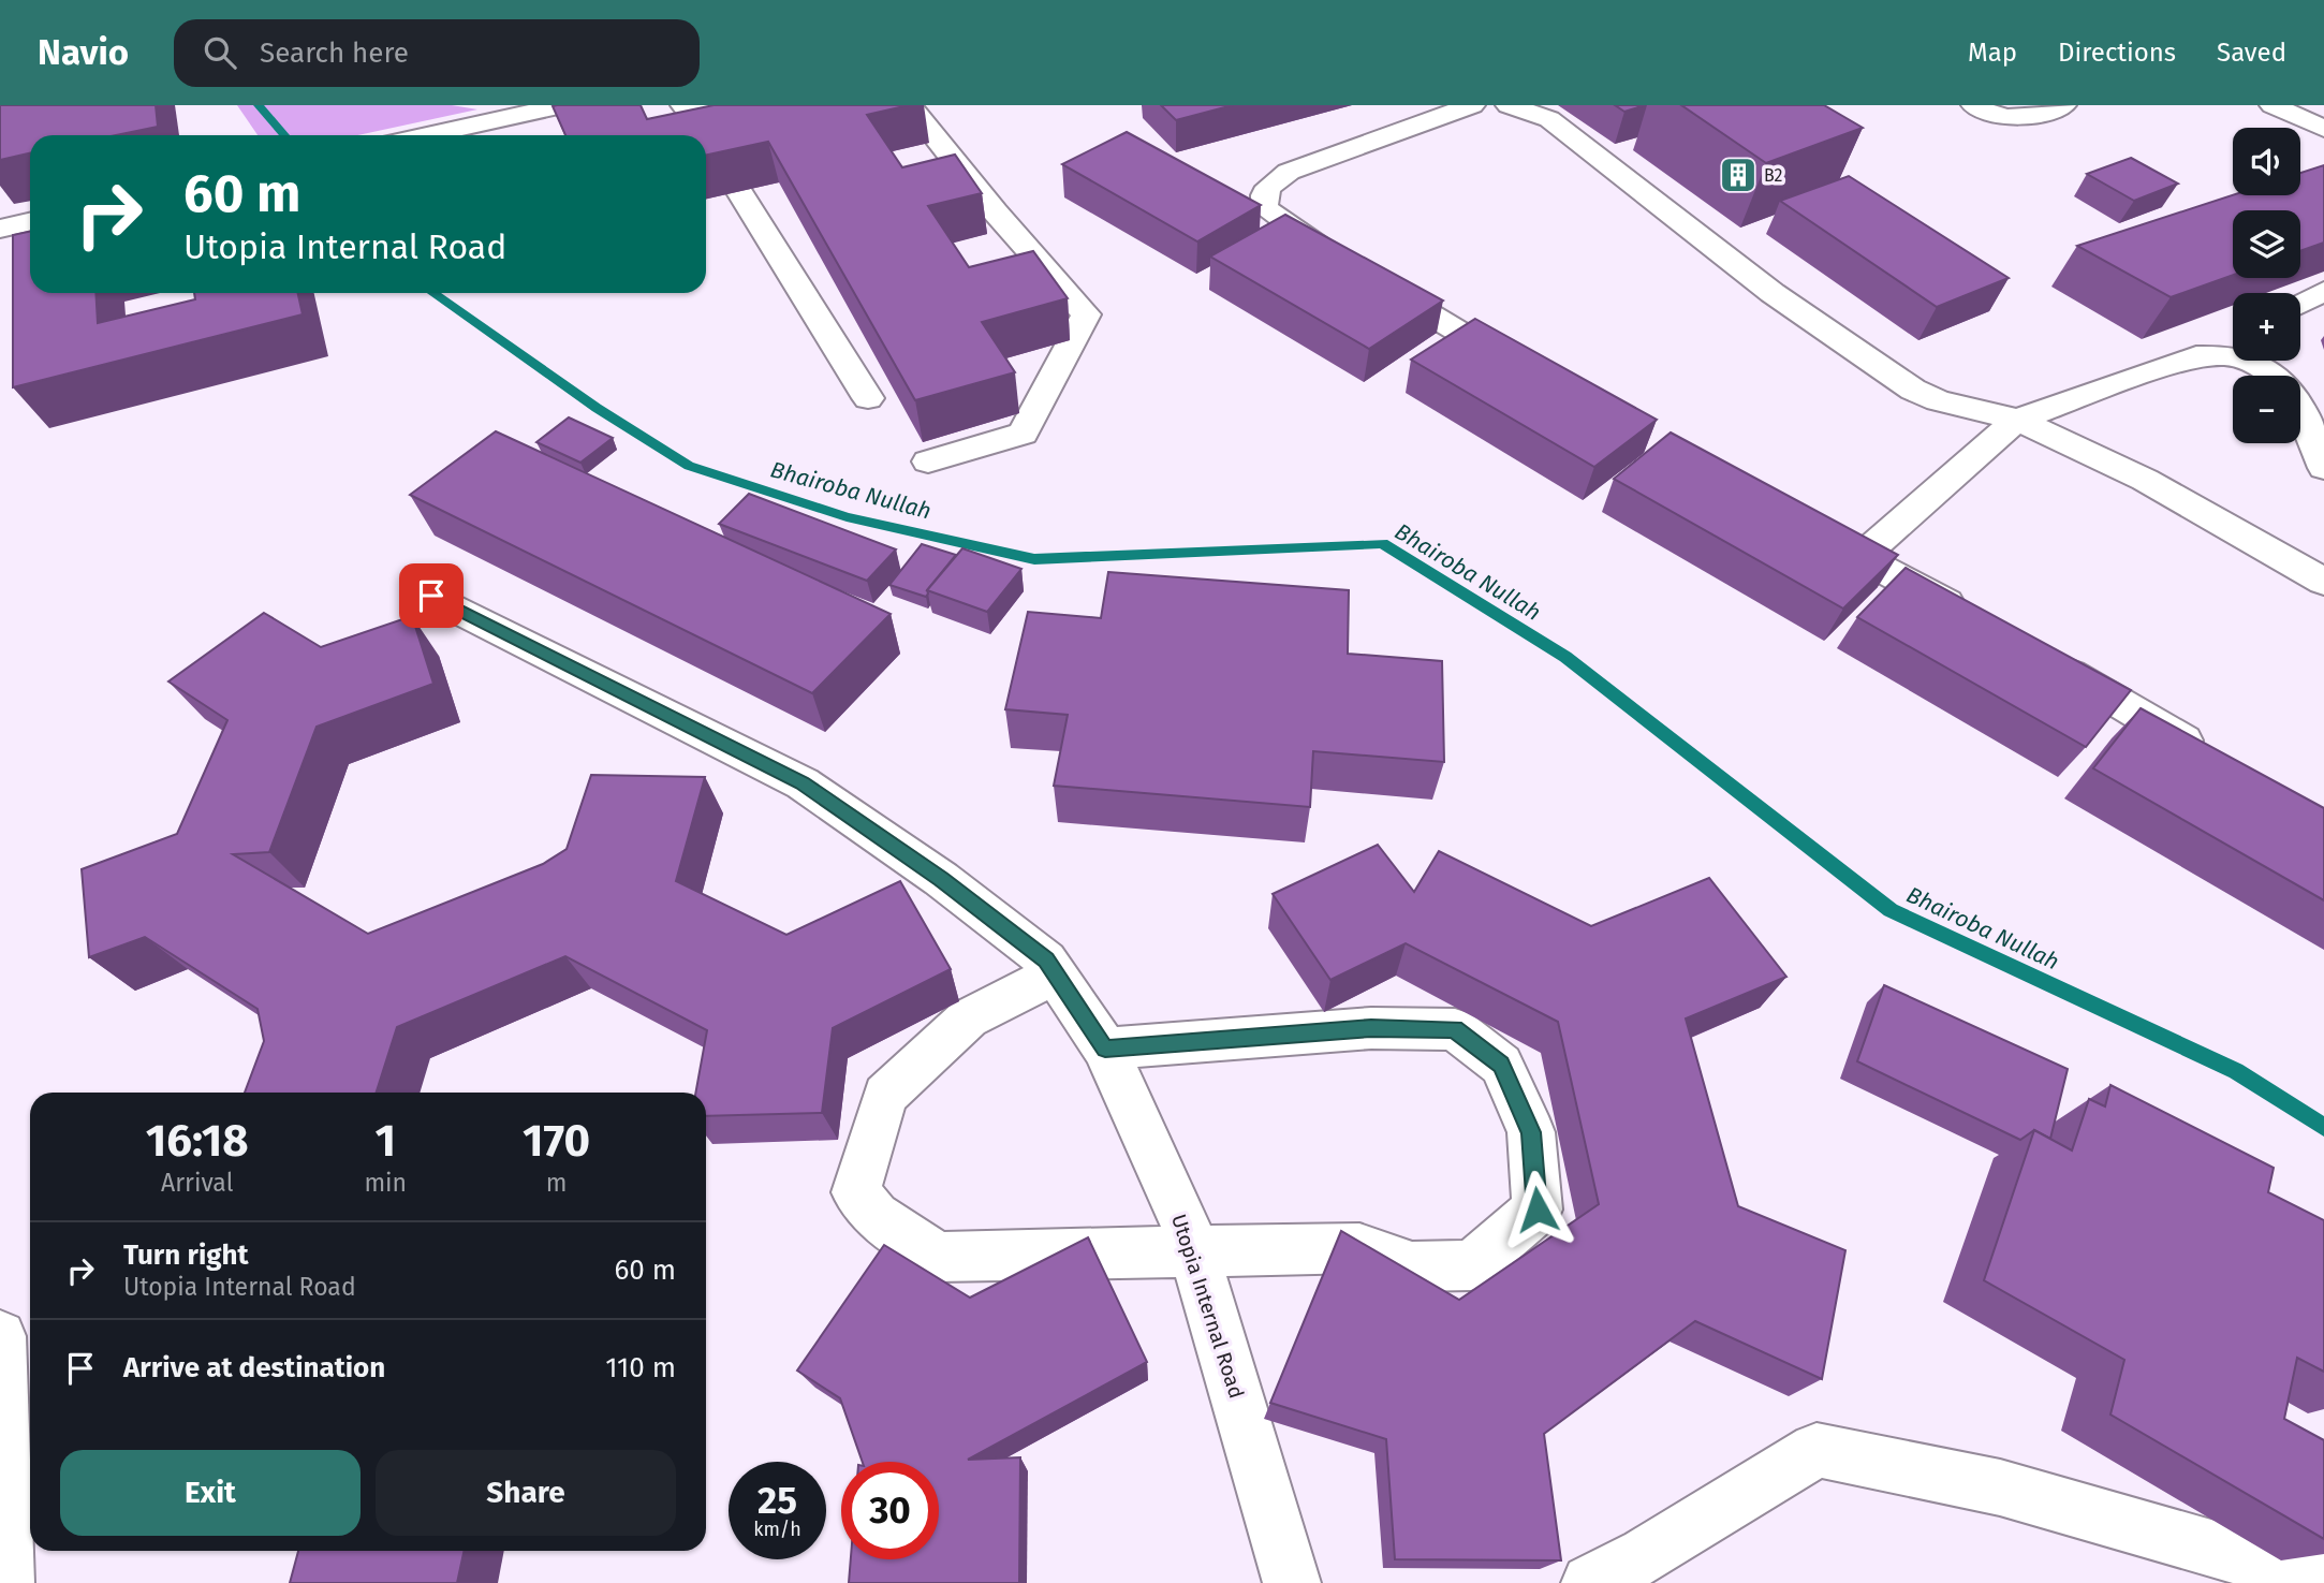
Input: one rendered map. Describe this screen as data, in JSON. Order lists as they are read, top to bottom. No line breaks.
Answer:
{"streets":{"street":["Utopia Internal Road"]},"water":["Bhairoba Nullah"],"places":{"building":["B2"]},"page":{"header":"Navio","search":"Search here","nav":["Map","Directions","Saved"],"map_buttons":["+","−"],"turn":["60 m","Utopia Internal Road"],"eta":["16:18","Arrival","1","min","170","m"],"list":[{"name":"Turn right","note":"Utopia Internal Road","value":"60 m"},{"name":"Arrive at destination","value":"110 m"}],"buttons":["Exit","Share"],"speed":"25 km/h","limit":"30"}}
